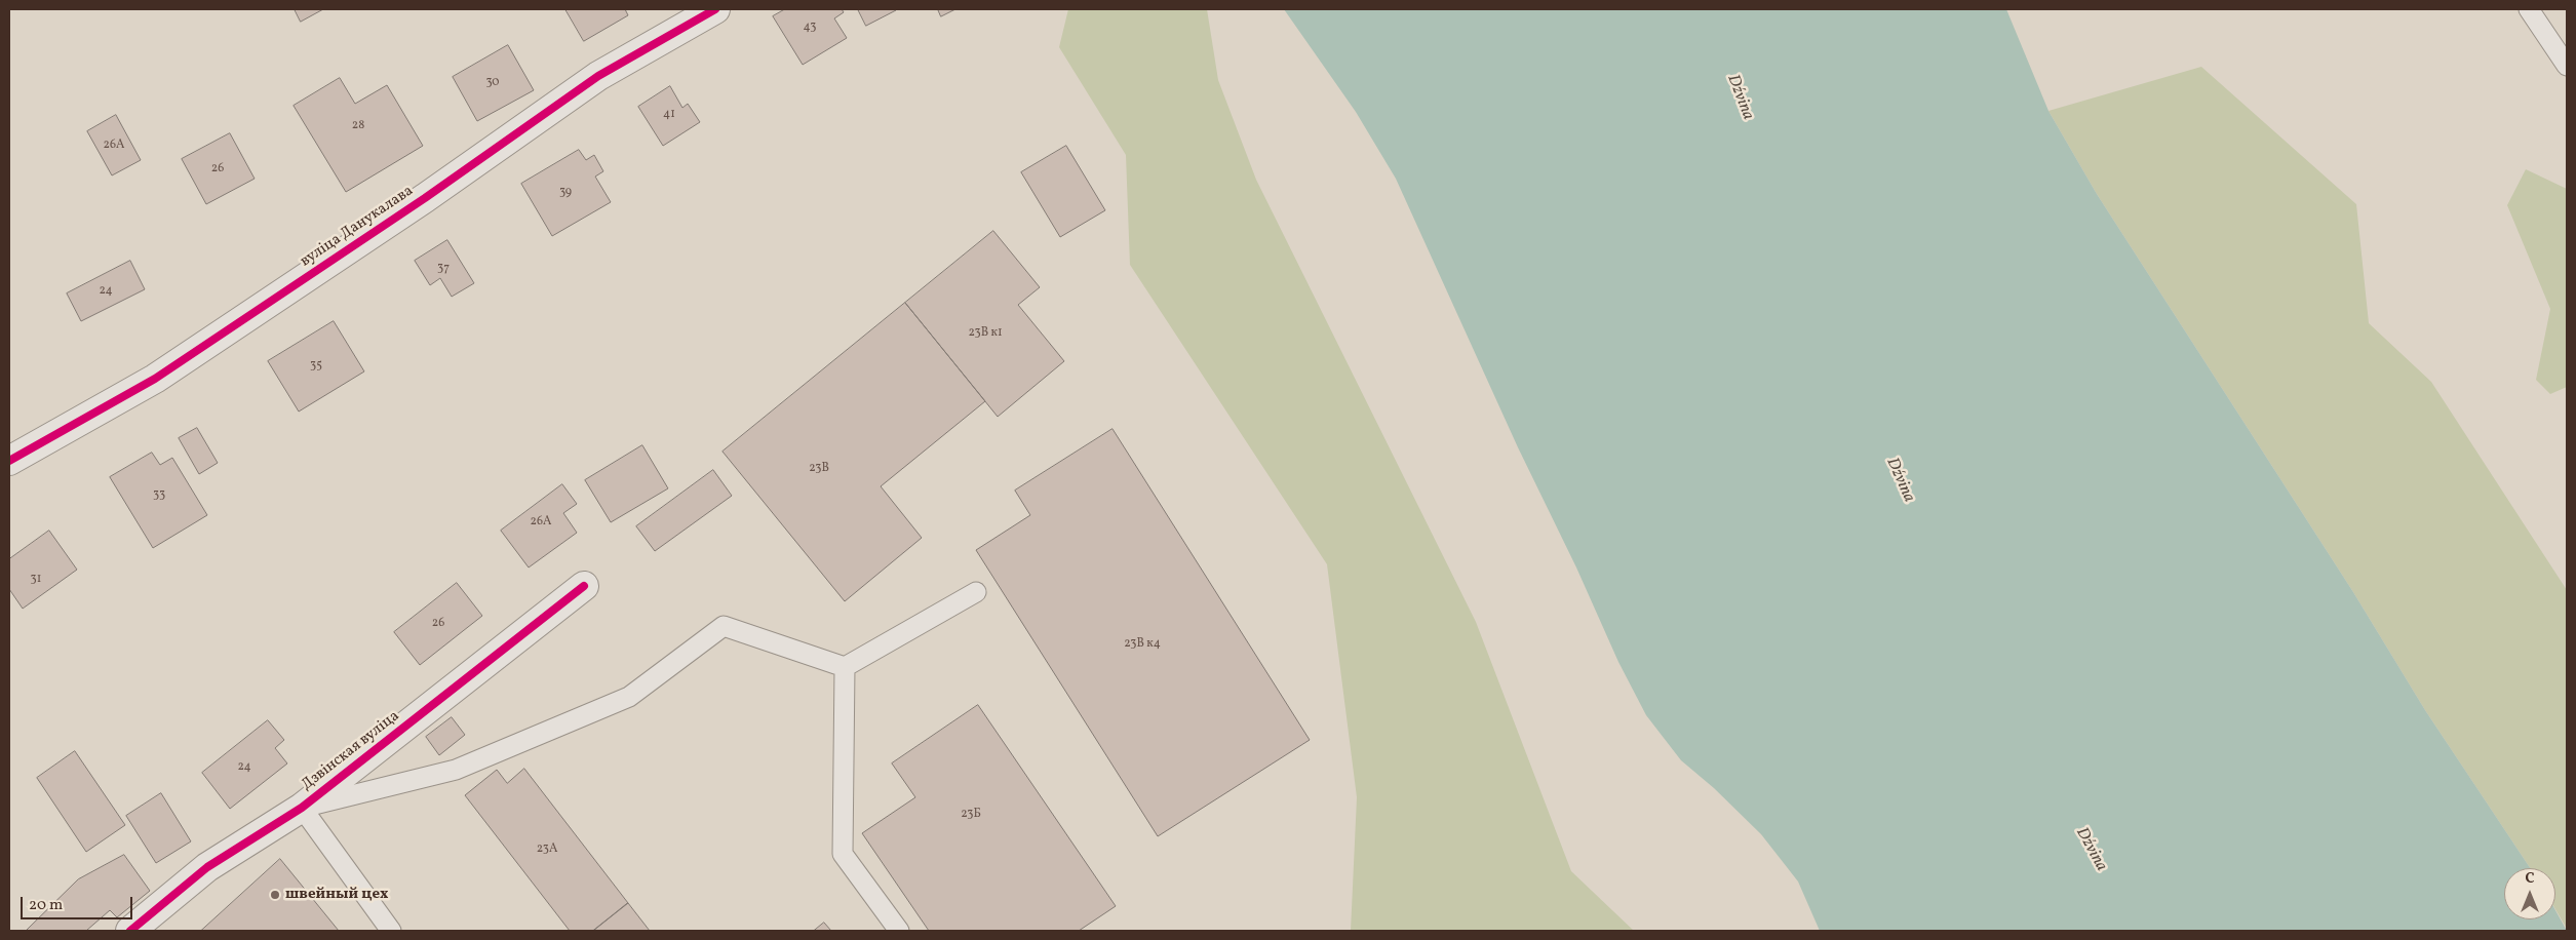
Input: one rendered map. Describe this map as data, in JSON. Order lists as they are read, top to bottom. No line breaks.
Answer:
{"streets":{"street":["вуліца Данукалава","Дзвінская вуліца"]},"water":["Dźvina"],"places":["швейный цех"],"house_numbers":["43","30","41","28","26А","26","39","37","24","23В к1","35","23В","33","26А","31","26","23В к4","24","23Б","23А"],"scale_bar":"20 m","north":"top"}
